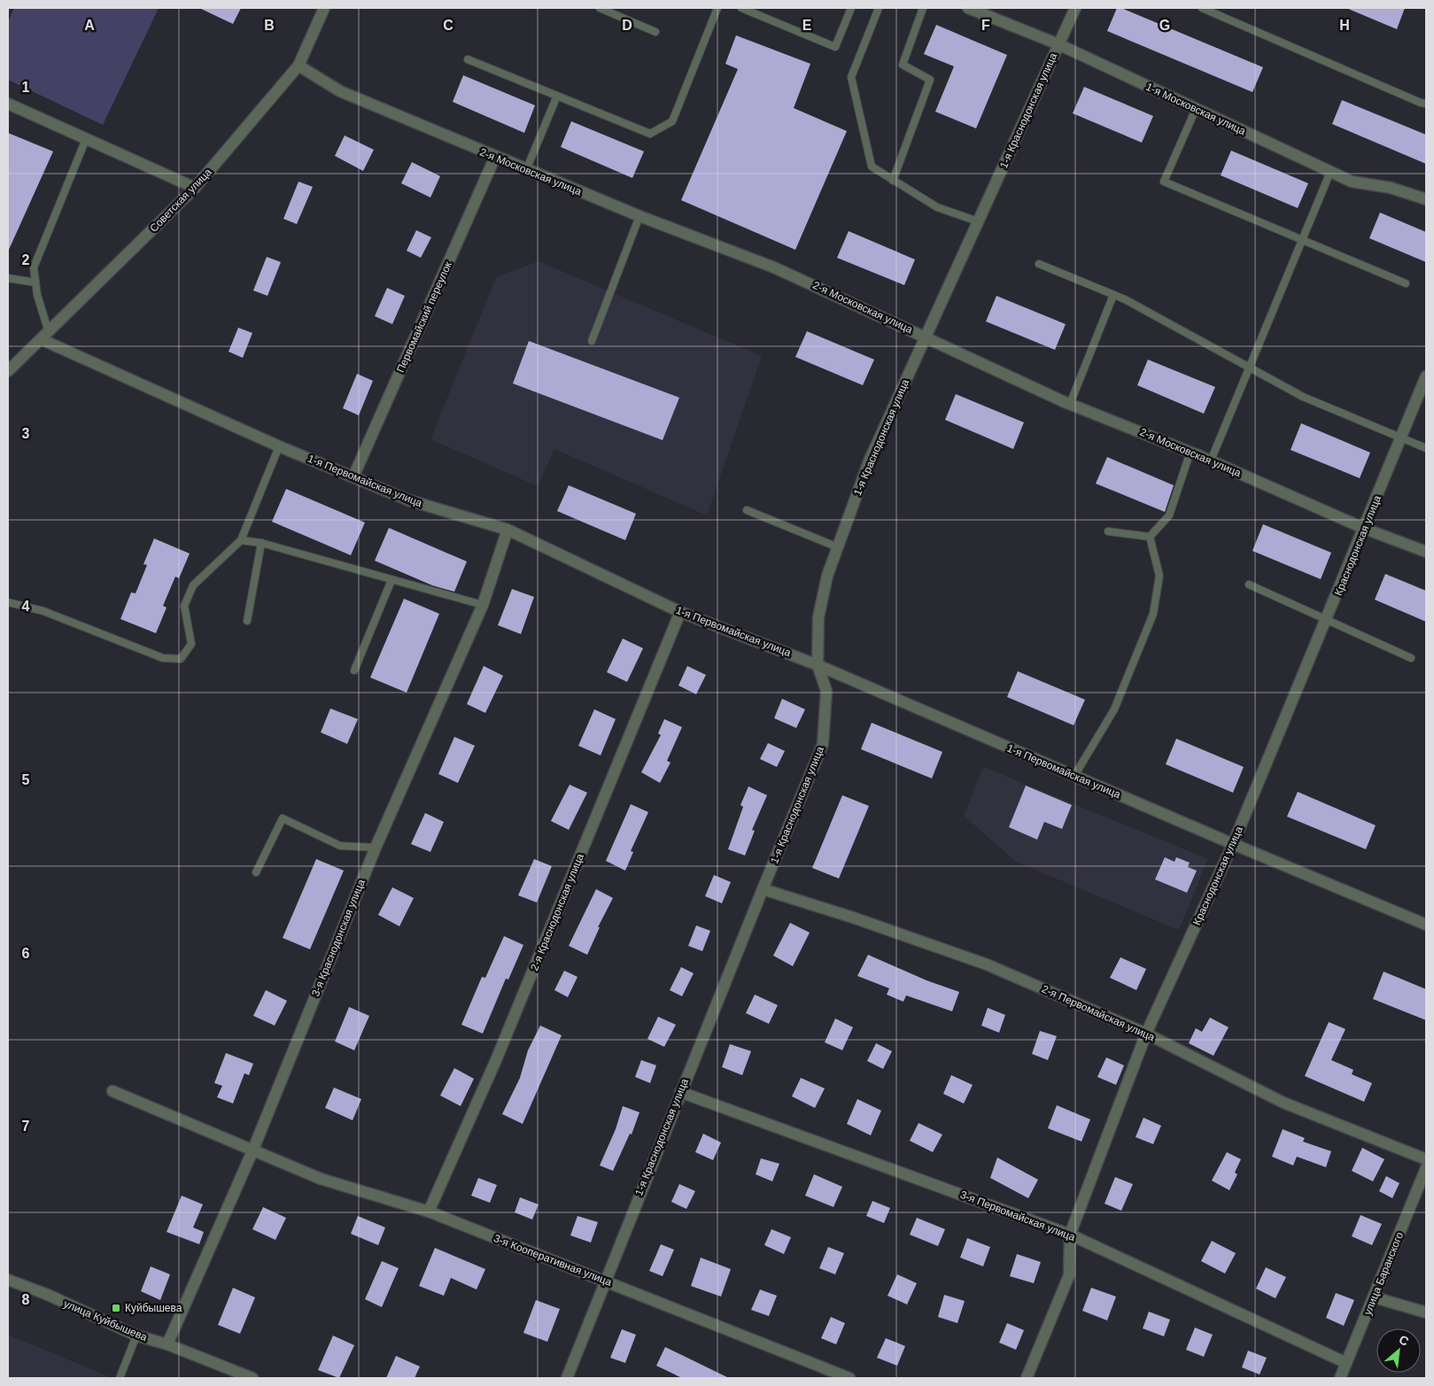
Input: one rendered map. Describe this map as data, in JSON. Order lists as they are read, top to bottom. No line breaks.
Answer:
{"streets":{"street":["1-я Московская улица","1-я Краснодонская улица","2-я Московская улица","Советская улица","Первомайский переулок","1-я Первомайская улица","Краснодонская улица","2-я Краснодонская улица","3-я Краснодонская улица","2-я Первомайская улица","3-я Первомайская улица","3-я Кооперативная улица","улица Баранского","улица Куйбышева"]},"crossings":[["1-я Московская улица","1-я Краснодонская улица"],["1-я Краснодонская улица","2-я Московская улица"],["1-я Краснодонская улица","1-я Первомайская улица"],["1-я Краснодонская улица","2-я Первомайская улица"],["1-я Краснодонская улица","3-я Первомайская улица"],["1-я Краснодонская улица","3-я Кооперативная улица"],["2-я Московская улица","Советская улица"],["2-я Московская улица","Первомайский переулок"],["2-я Московская улица","Краснодонская улица"],["Советская улица","1-я Первомайская улица"],["Первомайский переулок","1-я Первомайская улица"],["1-я Первомайская улица","Краснодонская улица"],["1-я Первомайская улица","2-я Краснодонская улица"],["1-я Первомайская улица","3-я Краснодонская улица"],["Краснодонская улица","2-я Первомайская улица"],["Краснодонская улица","3-я Первомайская улица"],["2-я Краснодонская улица","3-я Кооперативная улица"],["3-я Краснодонская улица","3-я Кооперативная улица"],["3-я Краснодонская улица","улица Куйбышева"],["3-я Первомайская улица","улица Баранского"]],"places":{"transit":["Куйбышева"]},"north":"top right","grid":{"columns":["A","B","C","D","E","F","G","H"],"rows":["1","2","3","4","5","6","7","8"]}}
